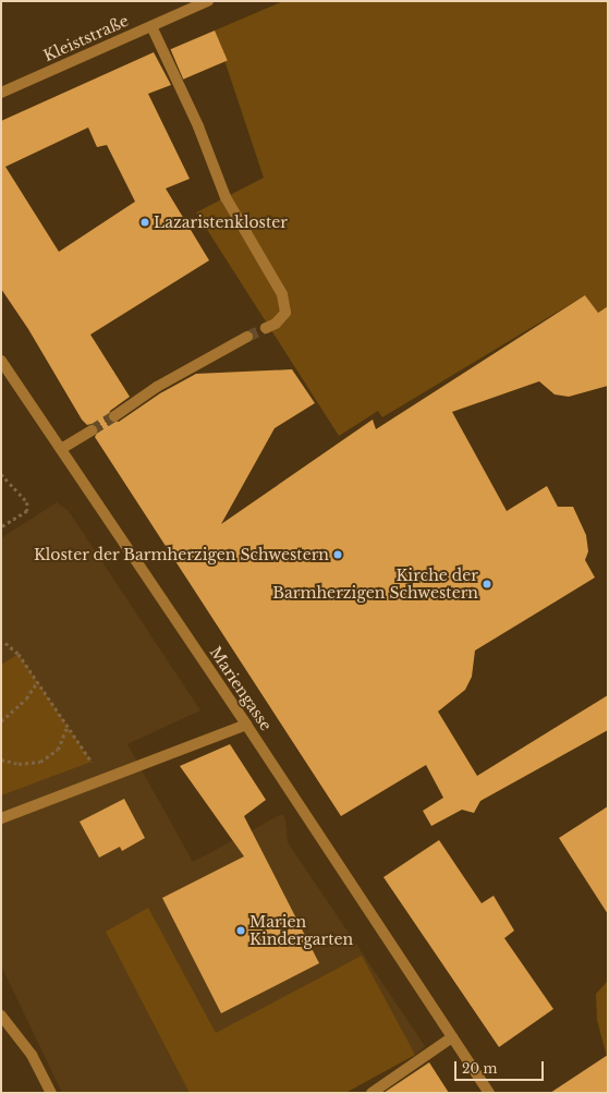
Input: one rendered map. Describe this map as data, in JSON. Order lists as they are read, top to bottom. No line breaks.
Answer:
{"streets":{"street":["Kleiststraße","Mariengasse"]},"places":["Lazaristenkloster","Kloster der Barmherzigen Schwestern","Kirche der Barmherzigen Schwestern","Marien Kindergarten"],"scale_bar":"20 m"}
